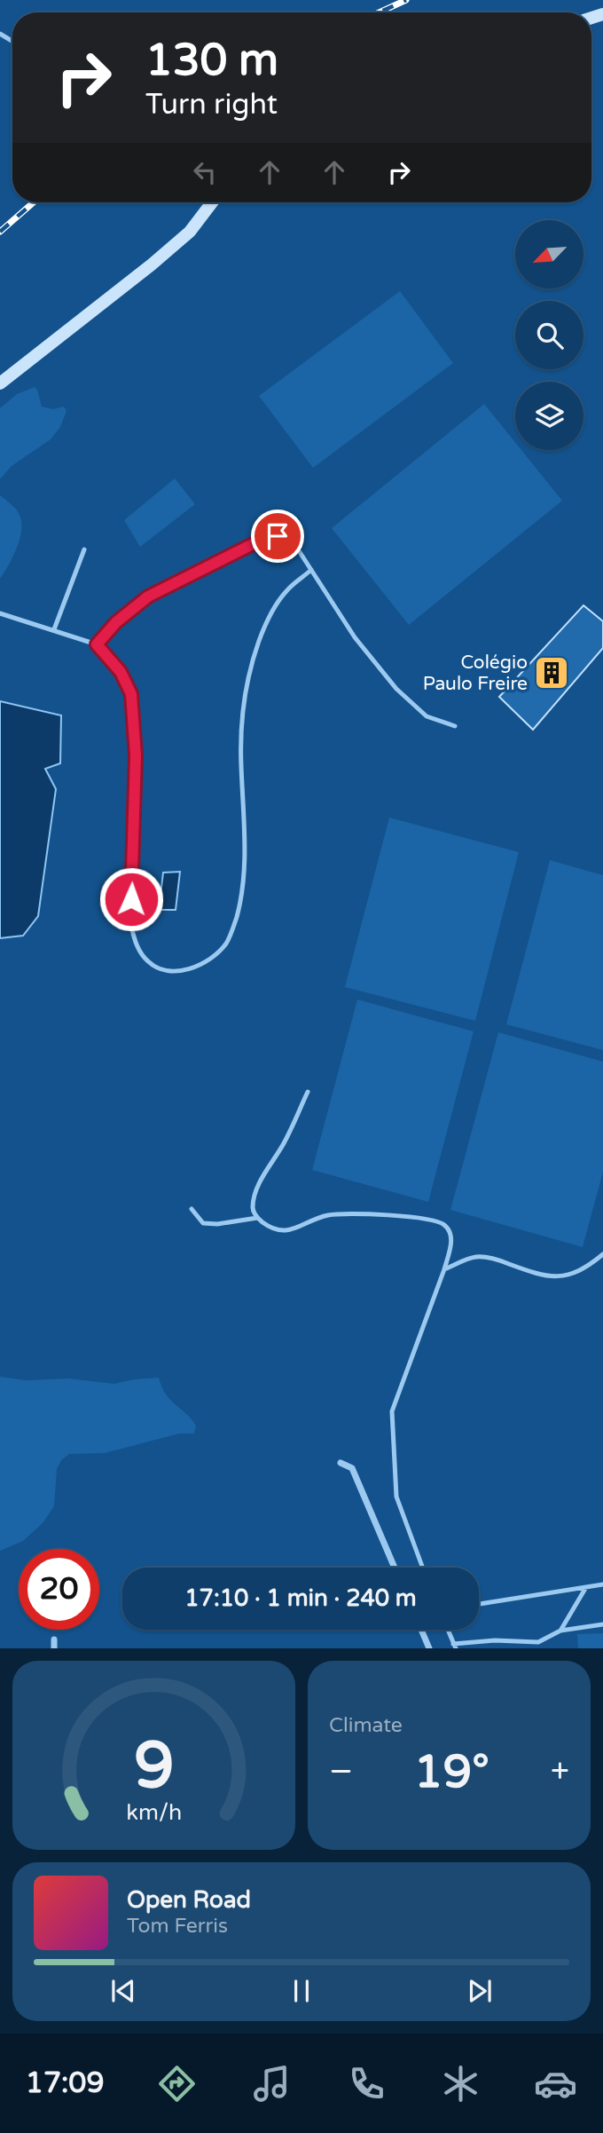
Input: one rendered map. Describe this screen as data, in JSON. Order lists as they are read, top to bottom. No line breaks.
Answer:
{"places":{"building":["Colégio Paulo Freire"]},"north":"bottom left","page":{"turn":["130 m","Turn right"],"limit":"20","trip":"17:10 · 1 min · 240 m","tile":"Climate","heat":["−","19°","+"],"song":["Open Road","Tom Ferris"],"tabs":"17:09","gauge":["9","km/h"]}}
